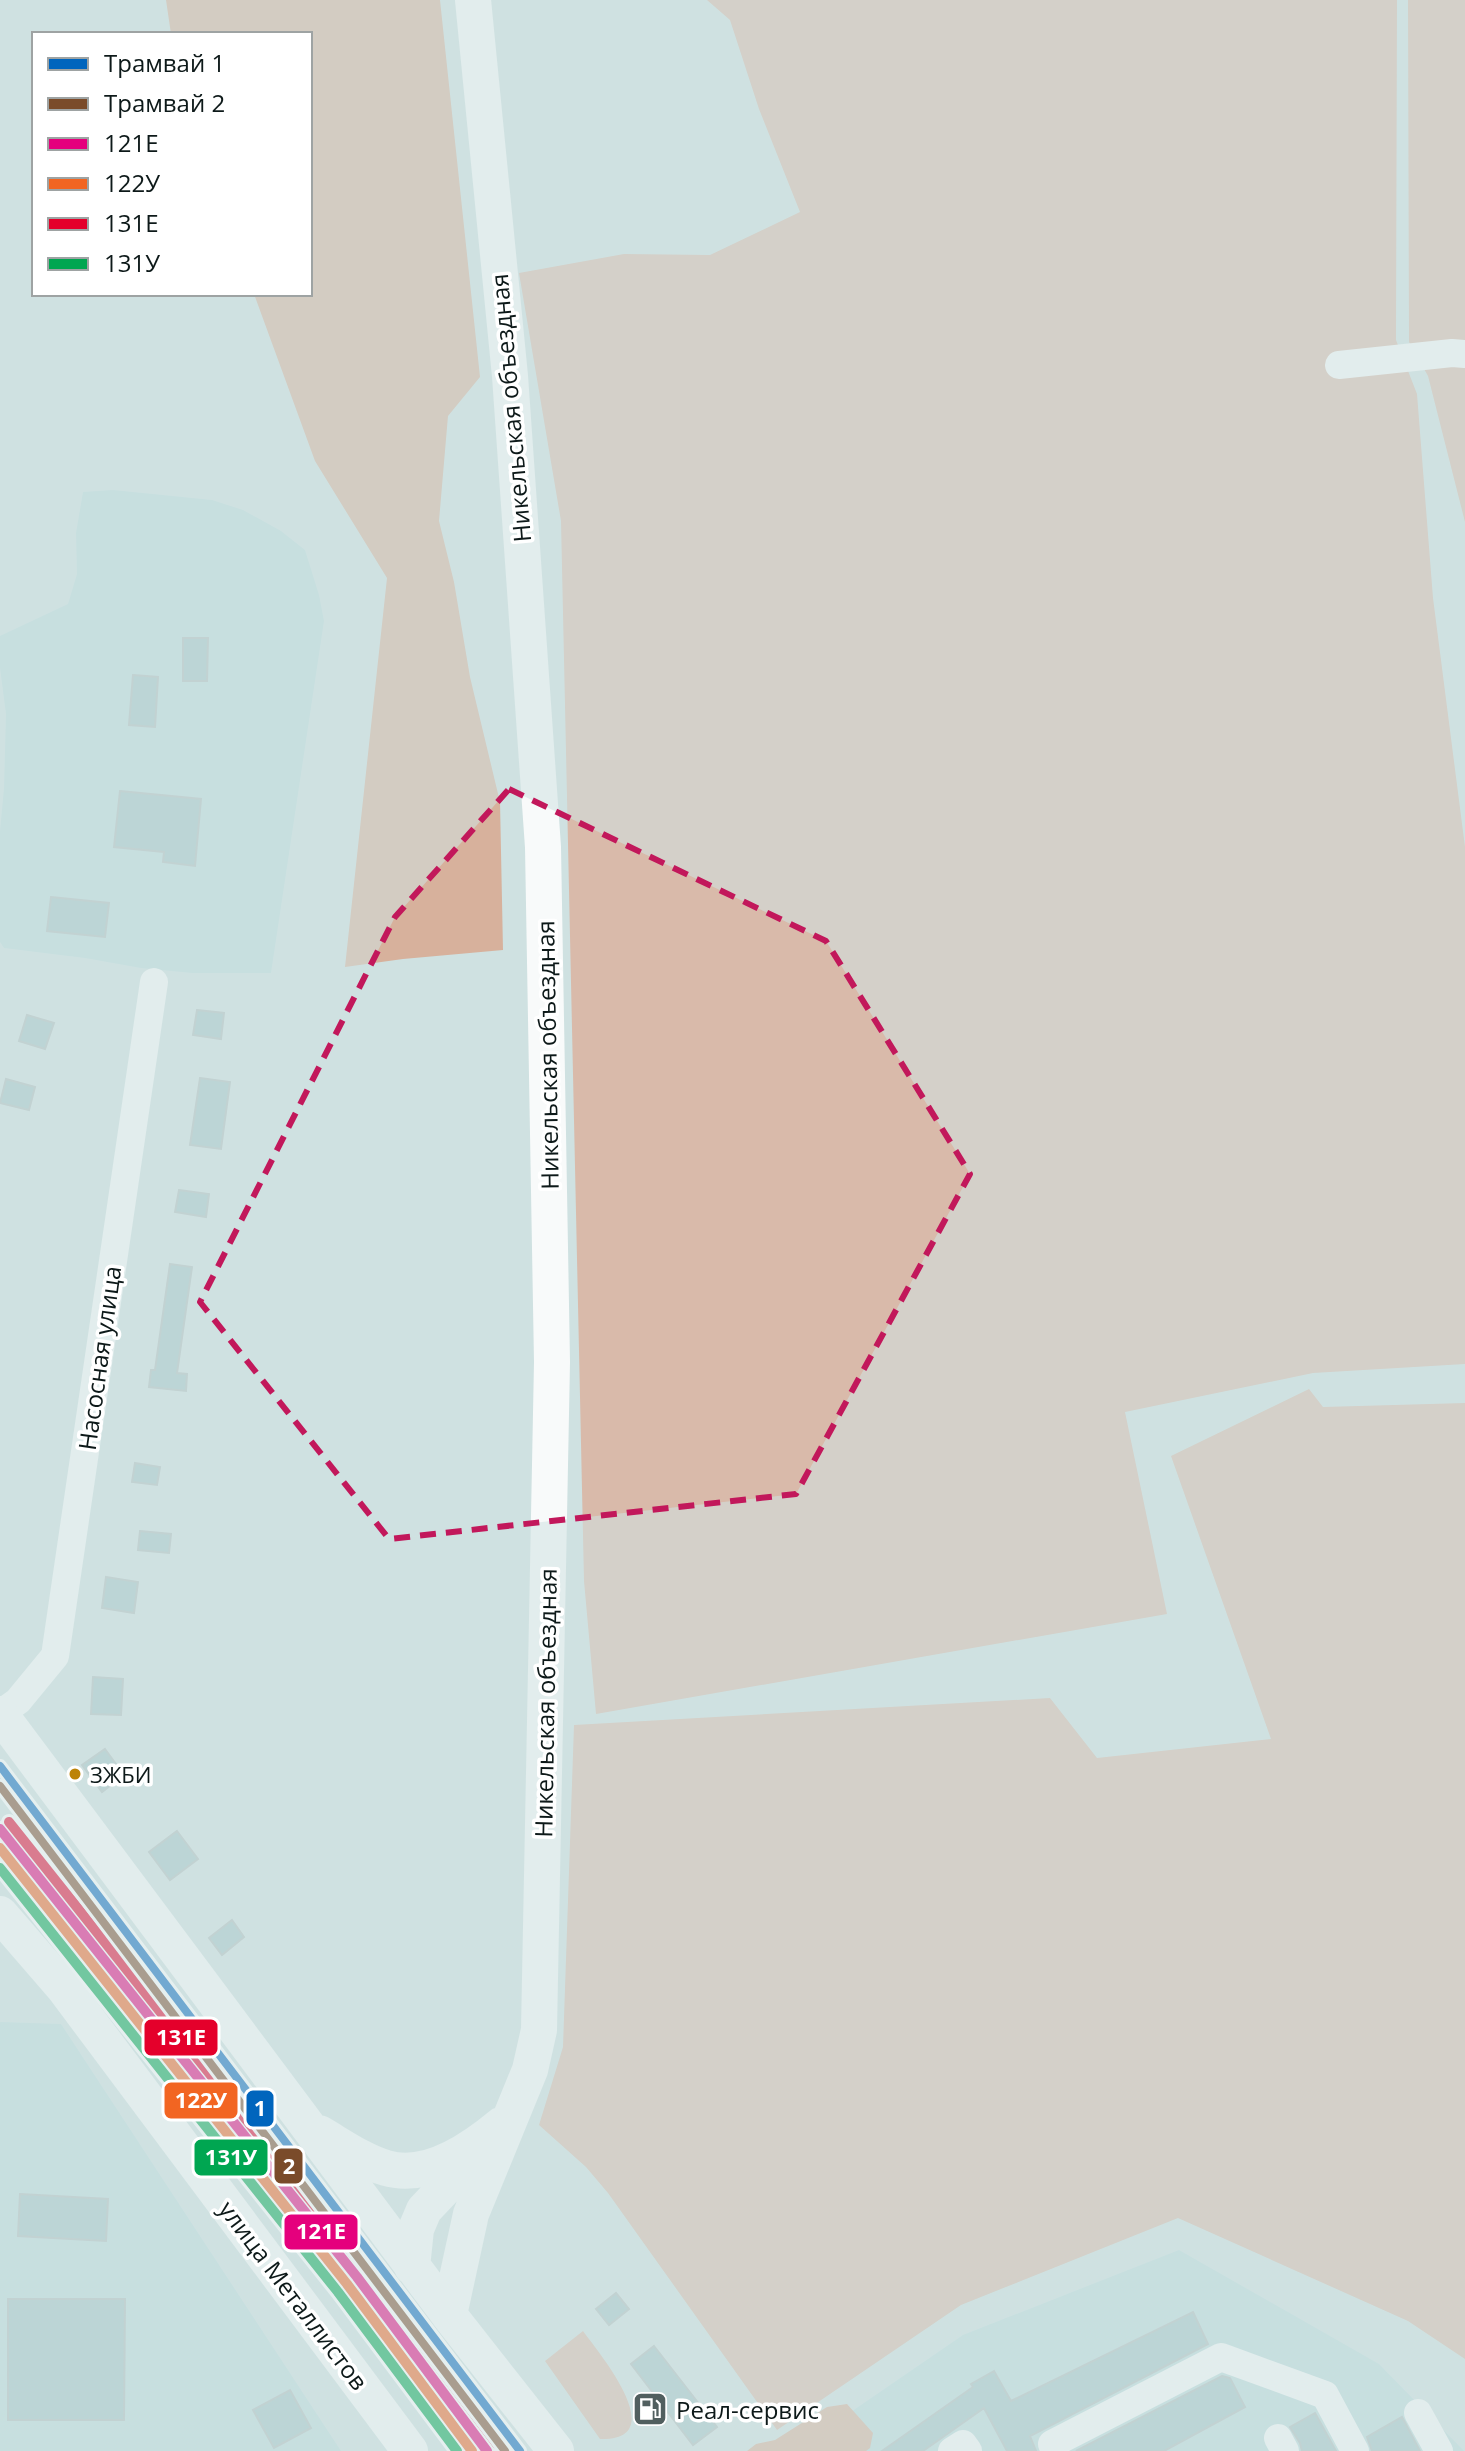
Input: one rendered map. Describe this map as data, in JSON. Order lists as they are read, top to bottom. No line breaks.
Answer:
{"streets":{"main road":["Никельская объездная","улица Металлистов"],"street":["Насосная улица"]},"places":{"other":["ЗЖБИ"],"fuel station":["Реал-сервис"]},"lines":["tram line 1","tram line 2","transit line 131Е","transit line 121Е","transit line 122У","transit line 131У"],"legend":["Трамвай 1","Трамвай 2","121Е","122У","131Е","131У"]}
